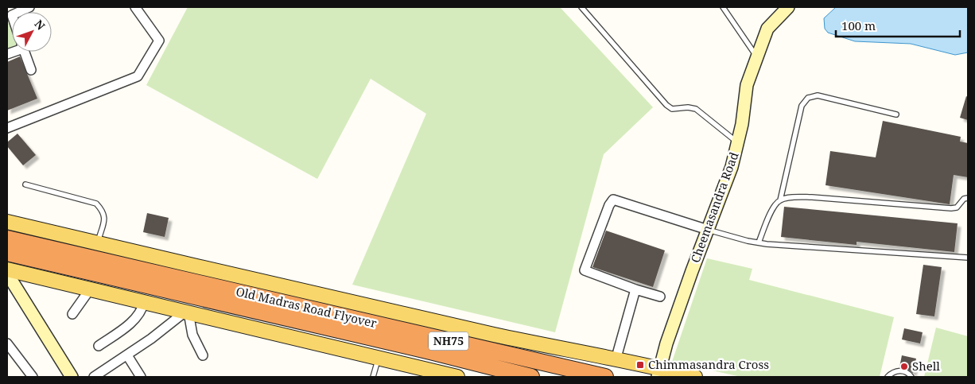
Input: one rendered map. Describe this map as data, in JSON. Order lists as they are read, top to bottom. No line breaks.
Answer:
{"streets":{"highway":["Old Madras Road Flyover","NH75"],"street":["Cheemasandra Road"]},"places":{"transit":["Chimmasandra Cross"],"other":["Shell"]},"scale_bar":"100 m","north":"top right"}
